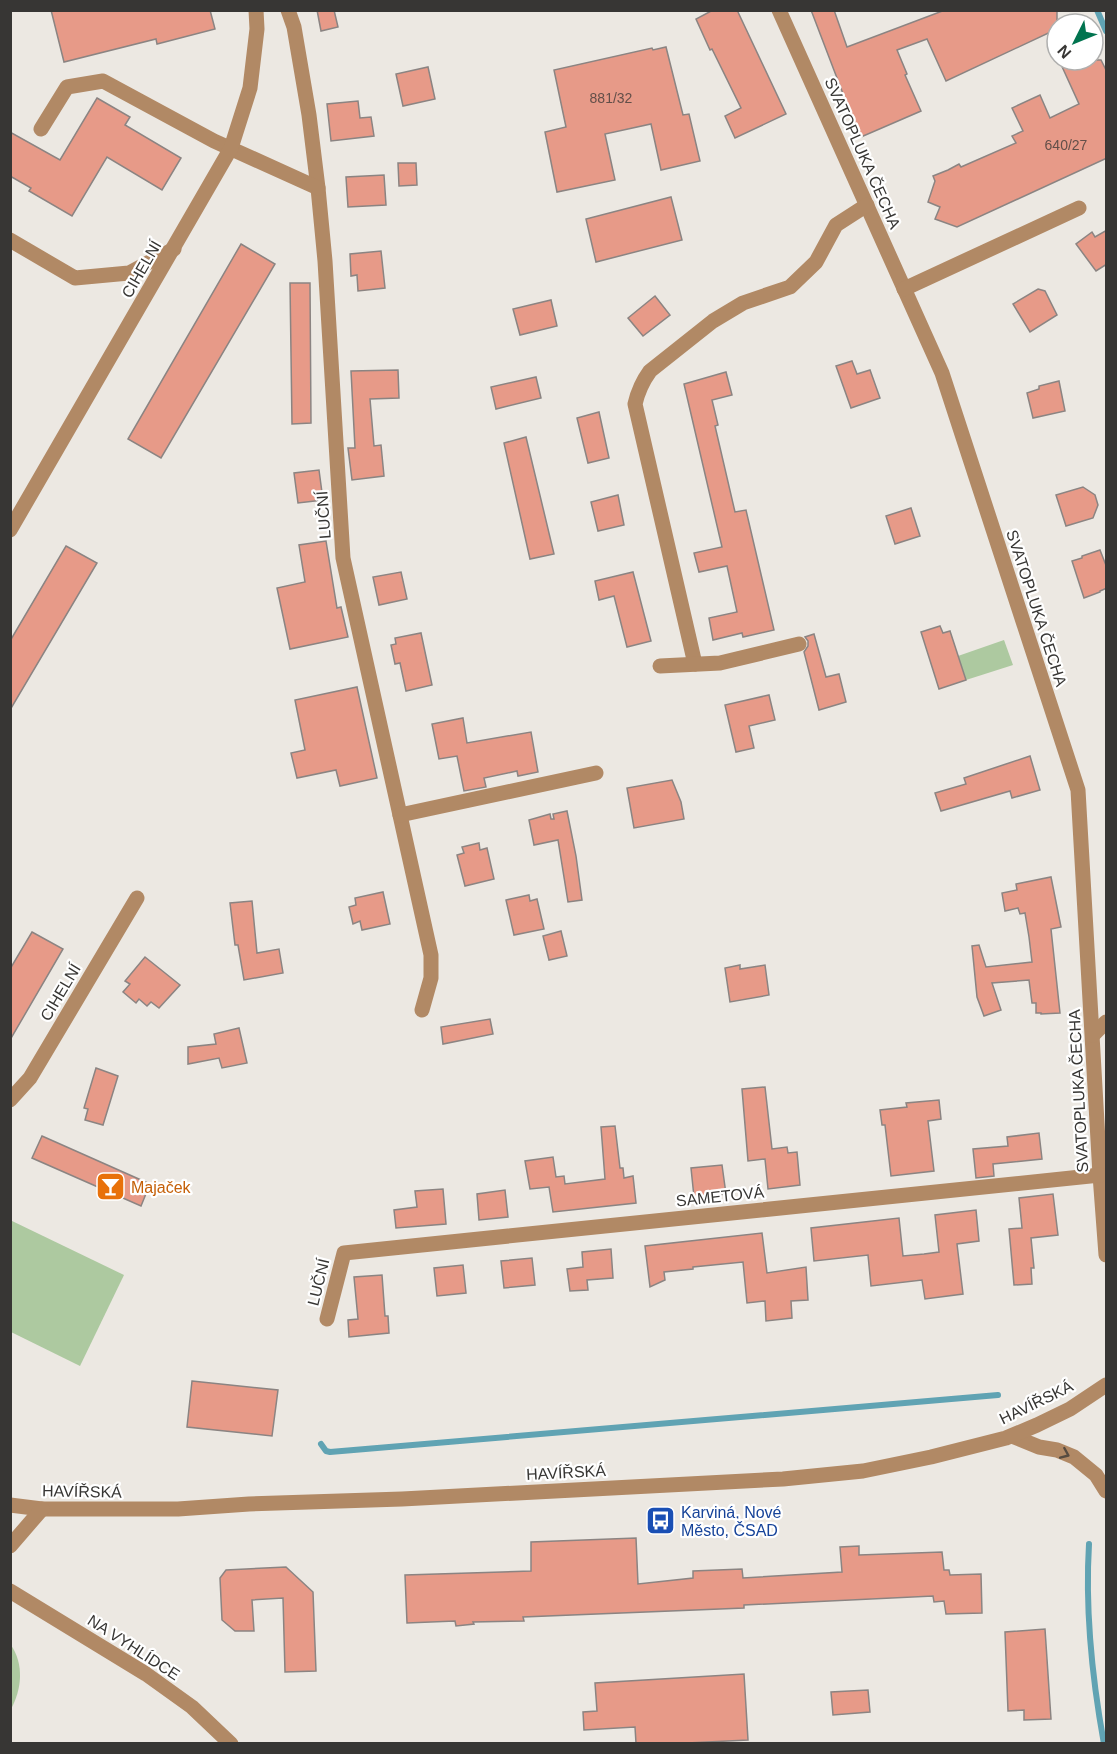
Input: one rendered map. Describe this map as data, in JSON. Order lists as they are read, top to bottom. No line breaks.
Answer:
{"streets":{"street":["SVATOPLUKA ČECHA","CIHELNÍ","LUČNÍ","SAMETOVÁ","HAVÍŘSKÁ","NA VYHLÍDCE"]},"crossings":[["SVATOPLUKA ČECHA","SAMETOVÁ"],["LUČNÍ","SAMETOVÁ"]],"places":{"bar":["Majaček"],"bus stop":["Karviná, Nové Město, ČSAD"]},"house_numbers":["881/32","640/27"],"north":"bottom left"}
